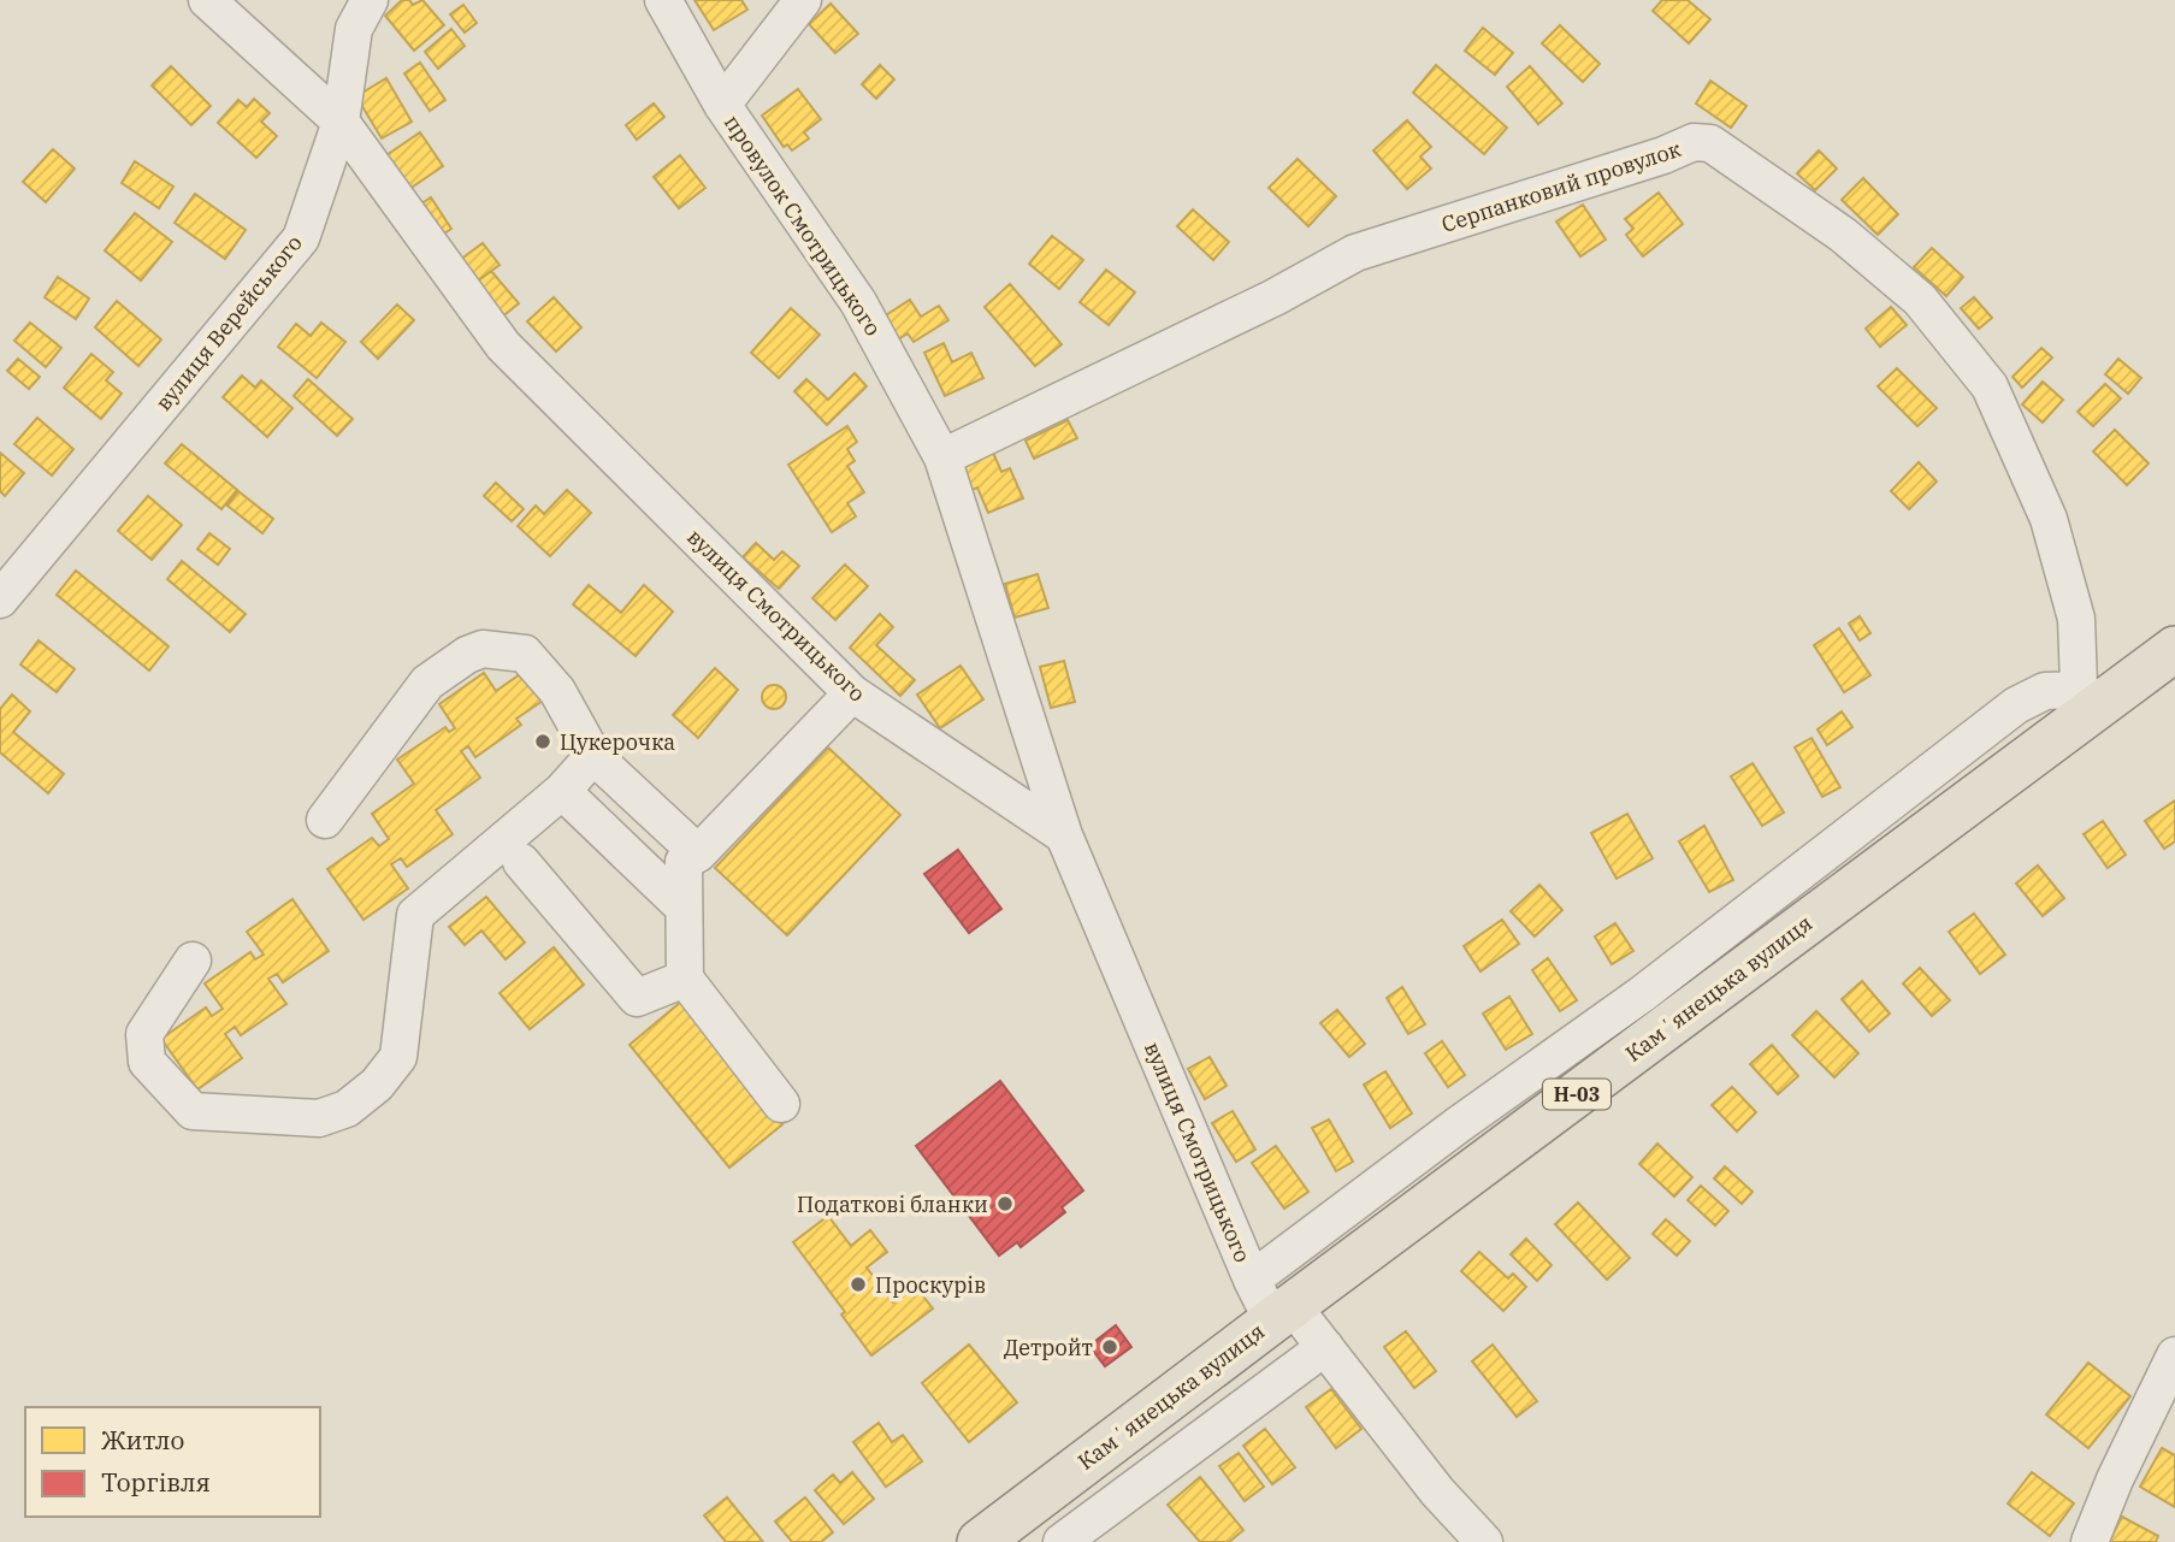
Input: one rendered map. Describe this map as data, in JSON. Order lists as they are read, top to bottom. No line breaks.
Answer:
{"streets":{"main road":["Камʼянецька вулиця","Н-03"],"street":["Серпанковий провулок","провулок Смотрицького","вулиця Верейського","вулиця Смотрицького"]},"crossings":[["Серпанковий провулок","провулок Смотрицького"],["Серпанковий провулок","Камʼянецька вулиця"],["провулок Смотрицького","вулиця Смотрицького"],["вулиця Верейського","вулиця Смотрицького"],["вулиця Смотрицького","Камʼянецька вулиця"]],"places":["Цукерочка","Податкові бланки","Проскурів","Детройт"],"legend":["Житло","Торгівля"]}
